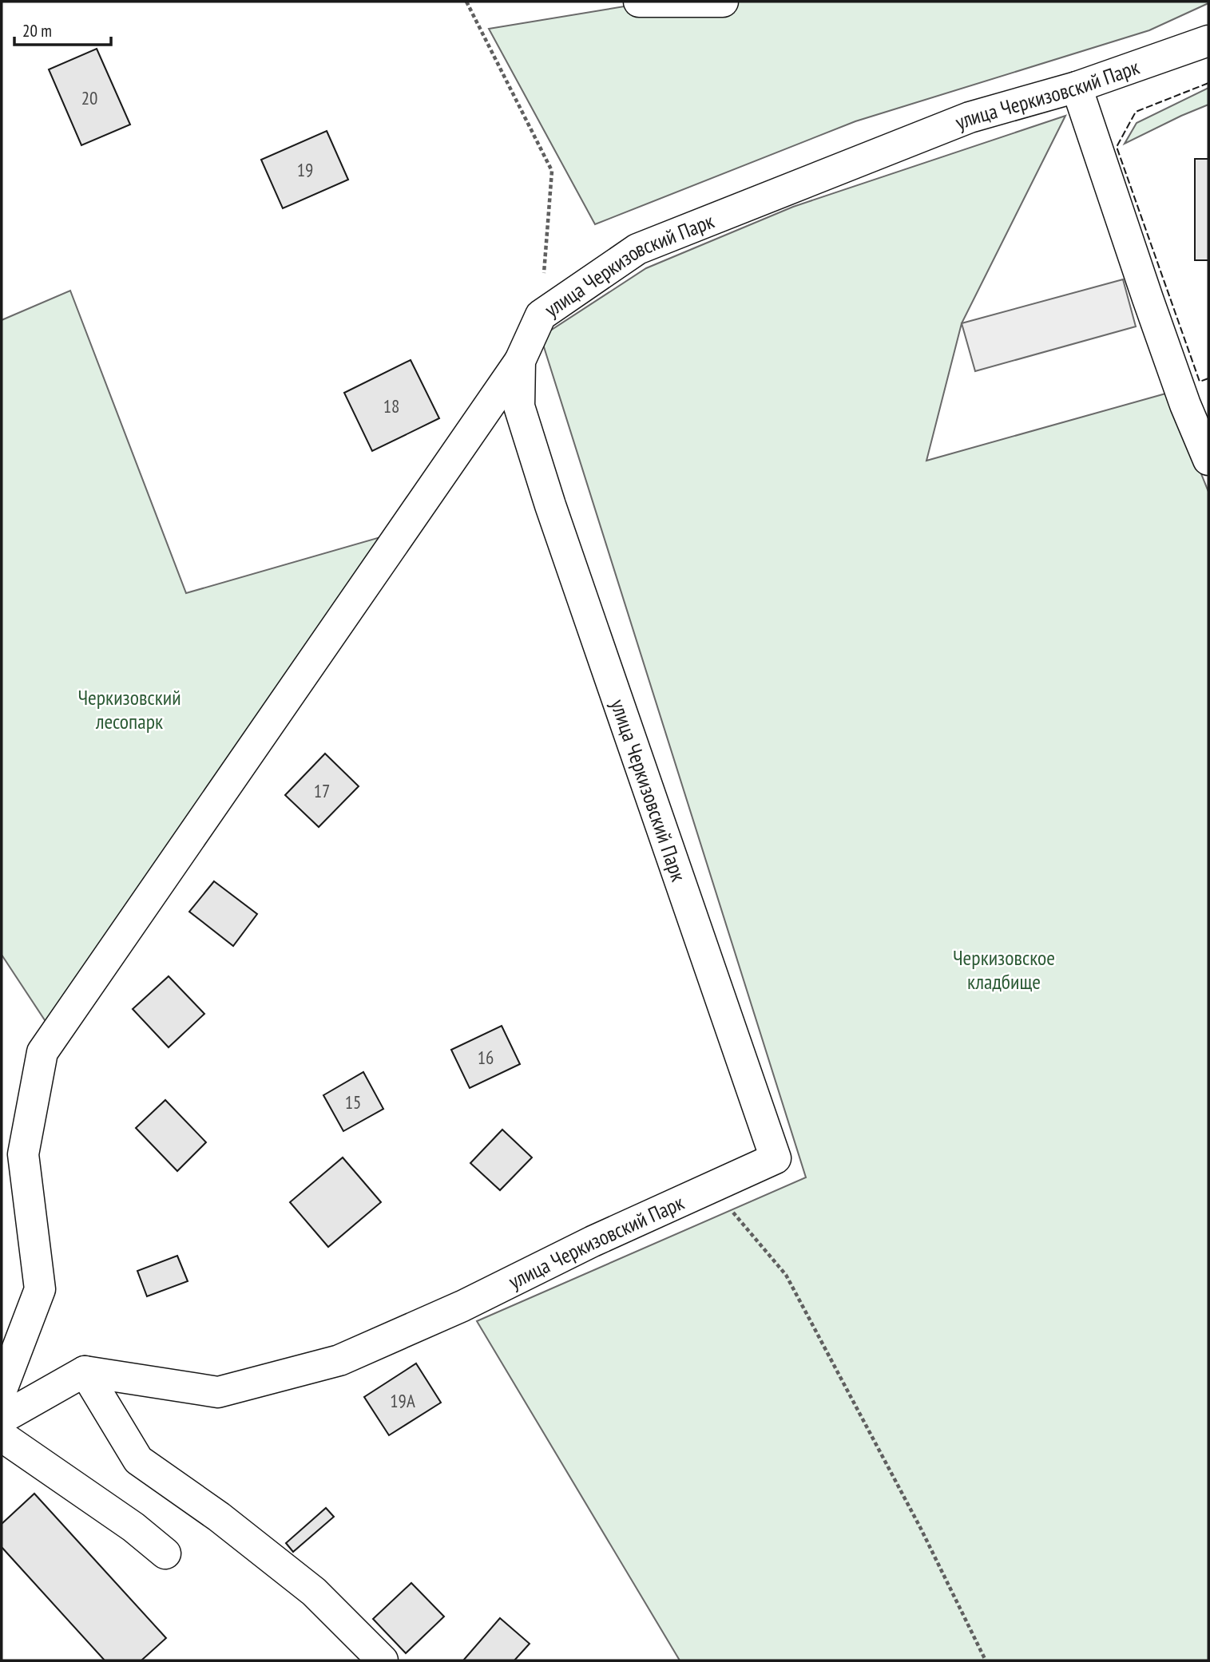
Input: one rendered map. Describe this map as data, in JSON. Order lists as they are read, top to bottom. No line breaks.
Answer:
{"streets":{"street":["улица Черкизовский Парк"]},"parks":["Черкизовский лесопарк","Черкизовское кладбище"],"house_numbers":["20","19","18","17","16","15","19А"],"scale_bar":"20 m"}
